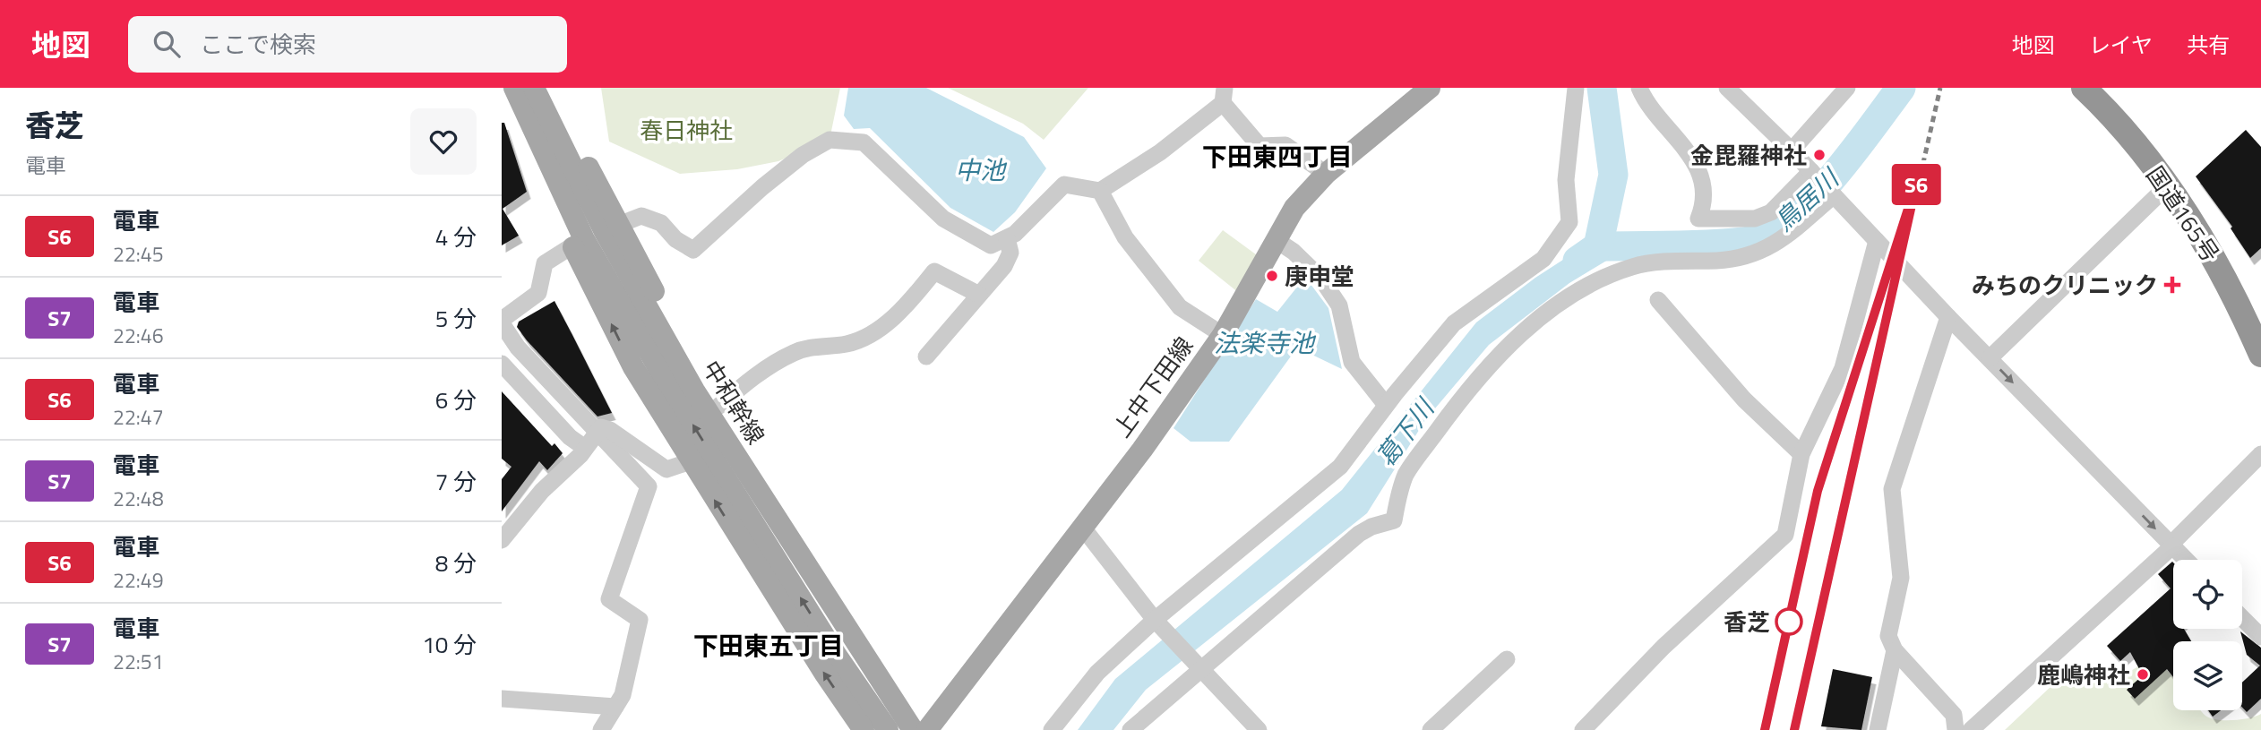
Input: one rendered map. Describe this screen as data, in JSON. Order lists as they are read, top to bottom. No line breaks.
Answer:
{"streets":{"highway":["国道165号"],"main road":["上中下田線","中和幹線"]},"districts":["下田東四丁目","下田東五丁目"],"water":["中池","鳥居川","法楽寺池","葛下川"],"parks":["春日神社"],"places":{"other":["金毘羅神社","庚申堂","香芝","鹿嶋神社"],"health":["みちのクリニック"]},"page":{"header":"地図","search":"ここで検索","nav":["地図","レイヤ","共有"],"heading":["香芝","電車"],"on_map":"S6","list":[{"mark":"S6","name":"電車","note":"22:45","value":"4 分"},{"mark":"S7","name":"電車","note":"22:46","value":"5 分"},{"mark":"S6","name":"電車","note":"22:47","value":"6 分"},{"mark":"S7","name":"電車","note":"22:48","value":"7 分"},{"mark":"S6","name":"電車","note":"22:49","value":"8 分"},{"mark":"S7","name":"電車","note":"22:51","value":"10 分"}]}}
